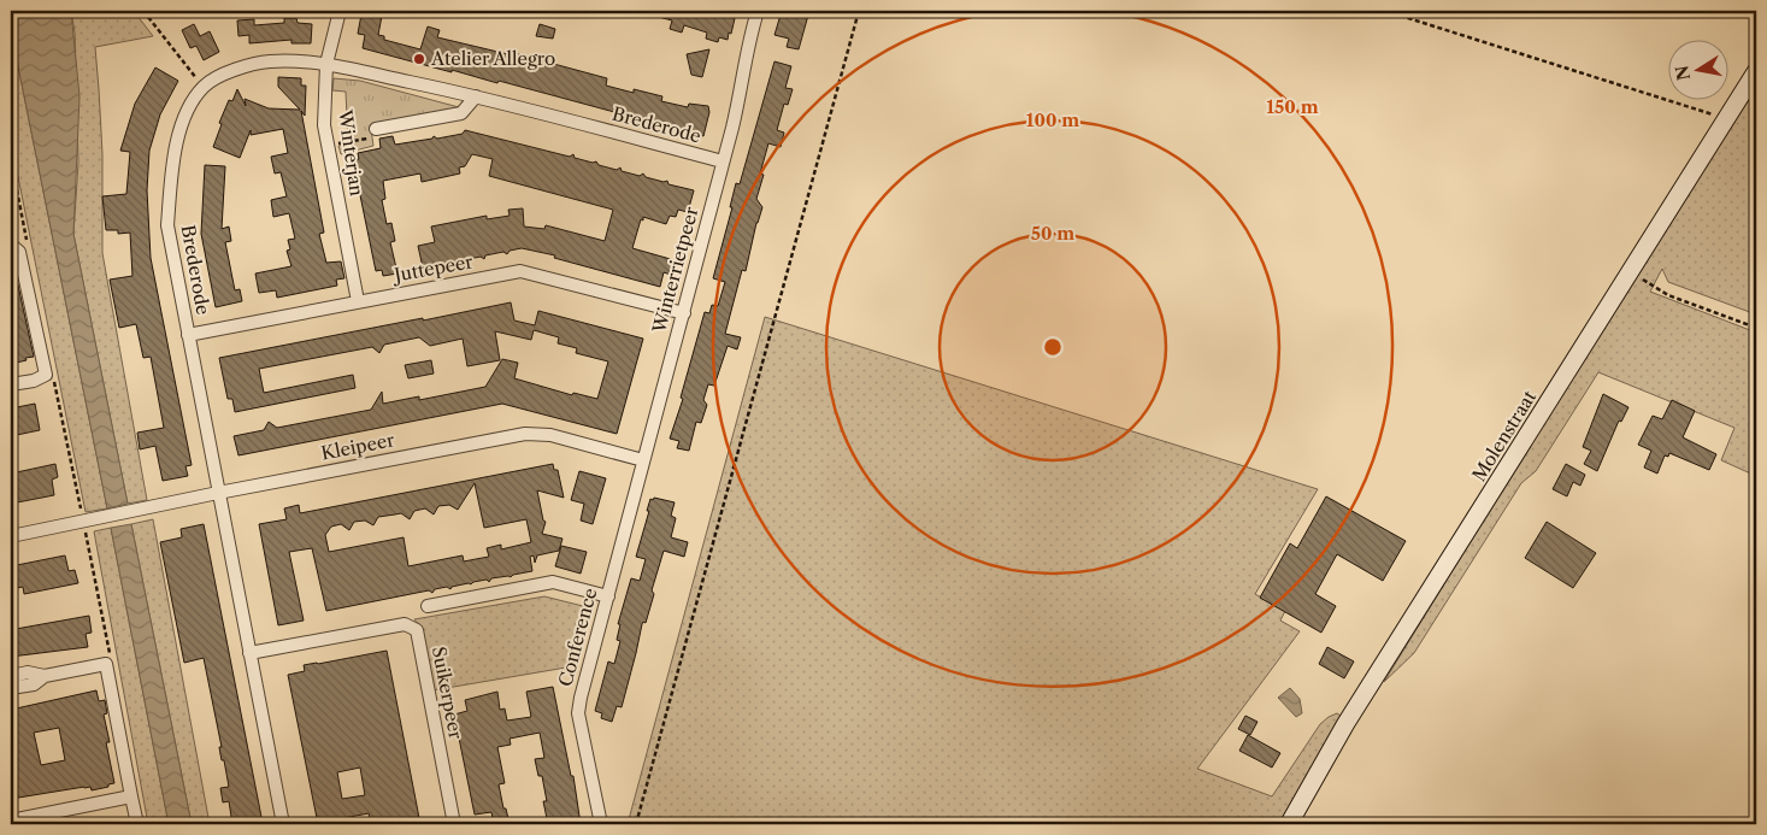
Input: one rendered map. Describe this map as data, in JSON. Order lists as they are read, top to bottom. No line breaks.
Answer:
{"streets":{"street":["Brederode","Winterjan","Juttepeer","Winterrietpeer","Molenstraat","Kleipeer","Conference","Suikerpeer"]},"crossings":[["Brederode","Winterjan"],["Brederode","Juttepeer"],["Brederode","Winterrietpeer"],["Brederode","Kleipeer"],["Winterjan","Juttepeer"],["Juttepeer","Winterrietpeer"],["Winterrietpeer","Kleipeer"],["Winterrietpeer","Conference"],["Kleipeer","Conference"]],"places":["Atelier Allegro"],"north":"left","rings":["150 m","100 m","50 m"]}
